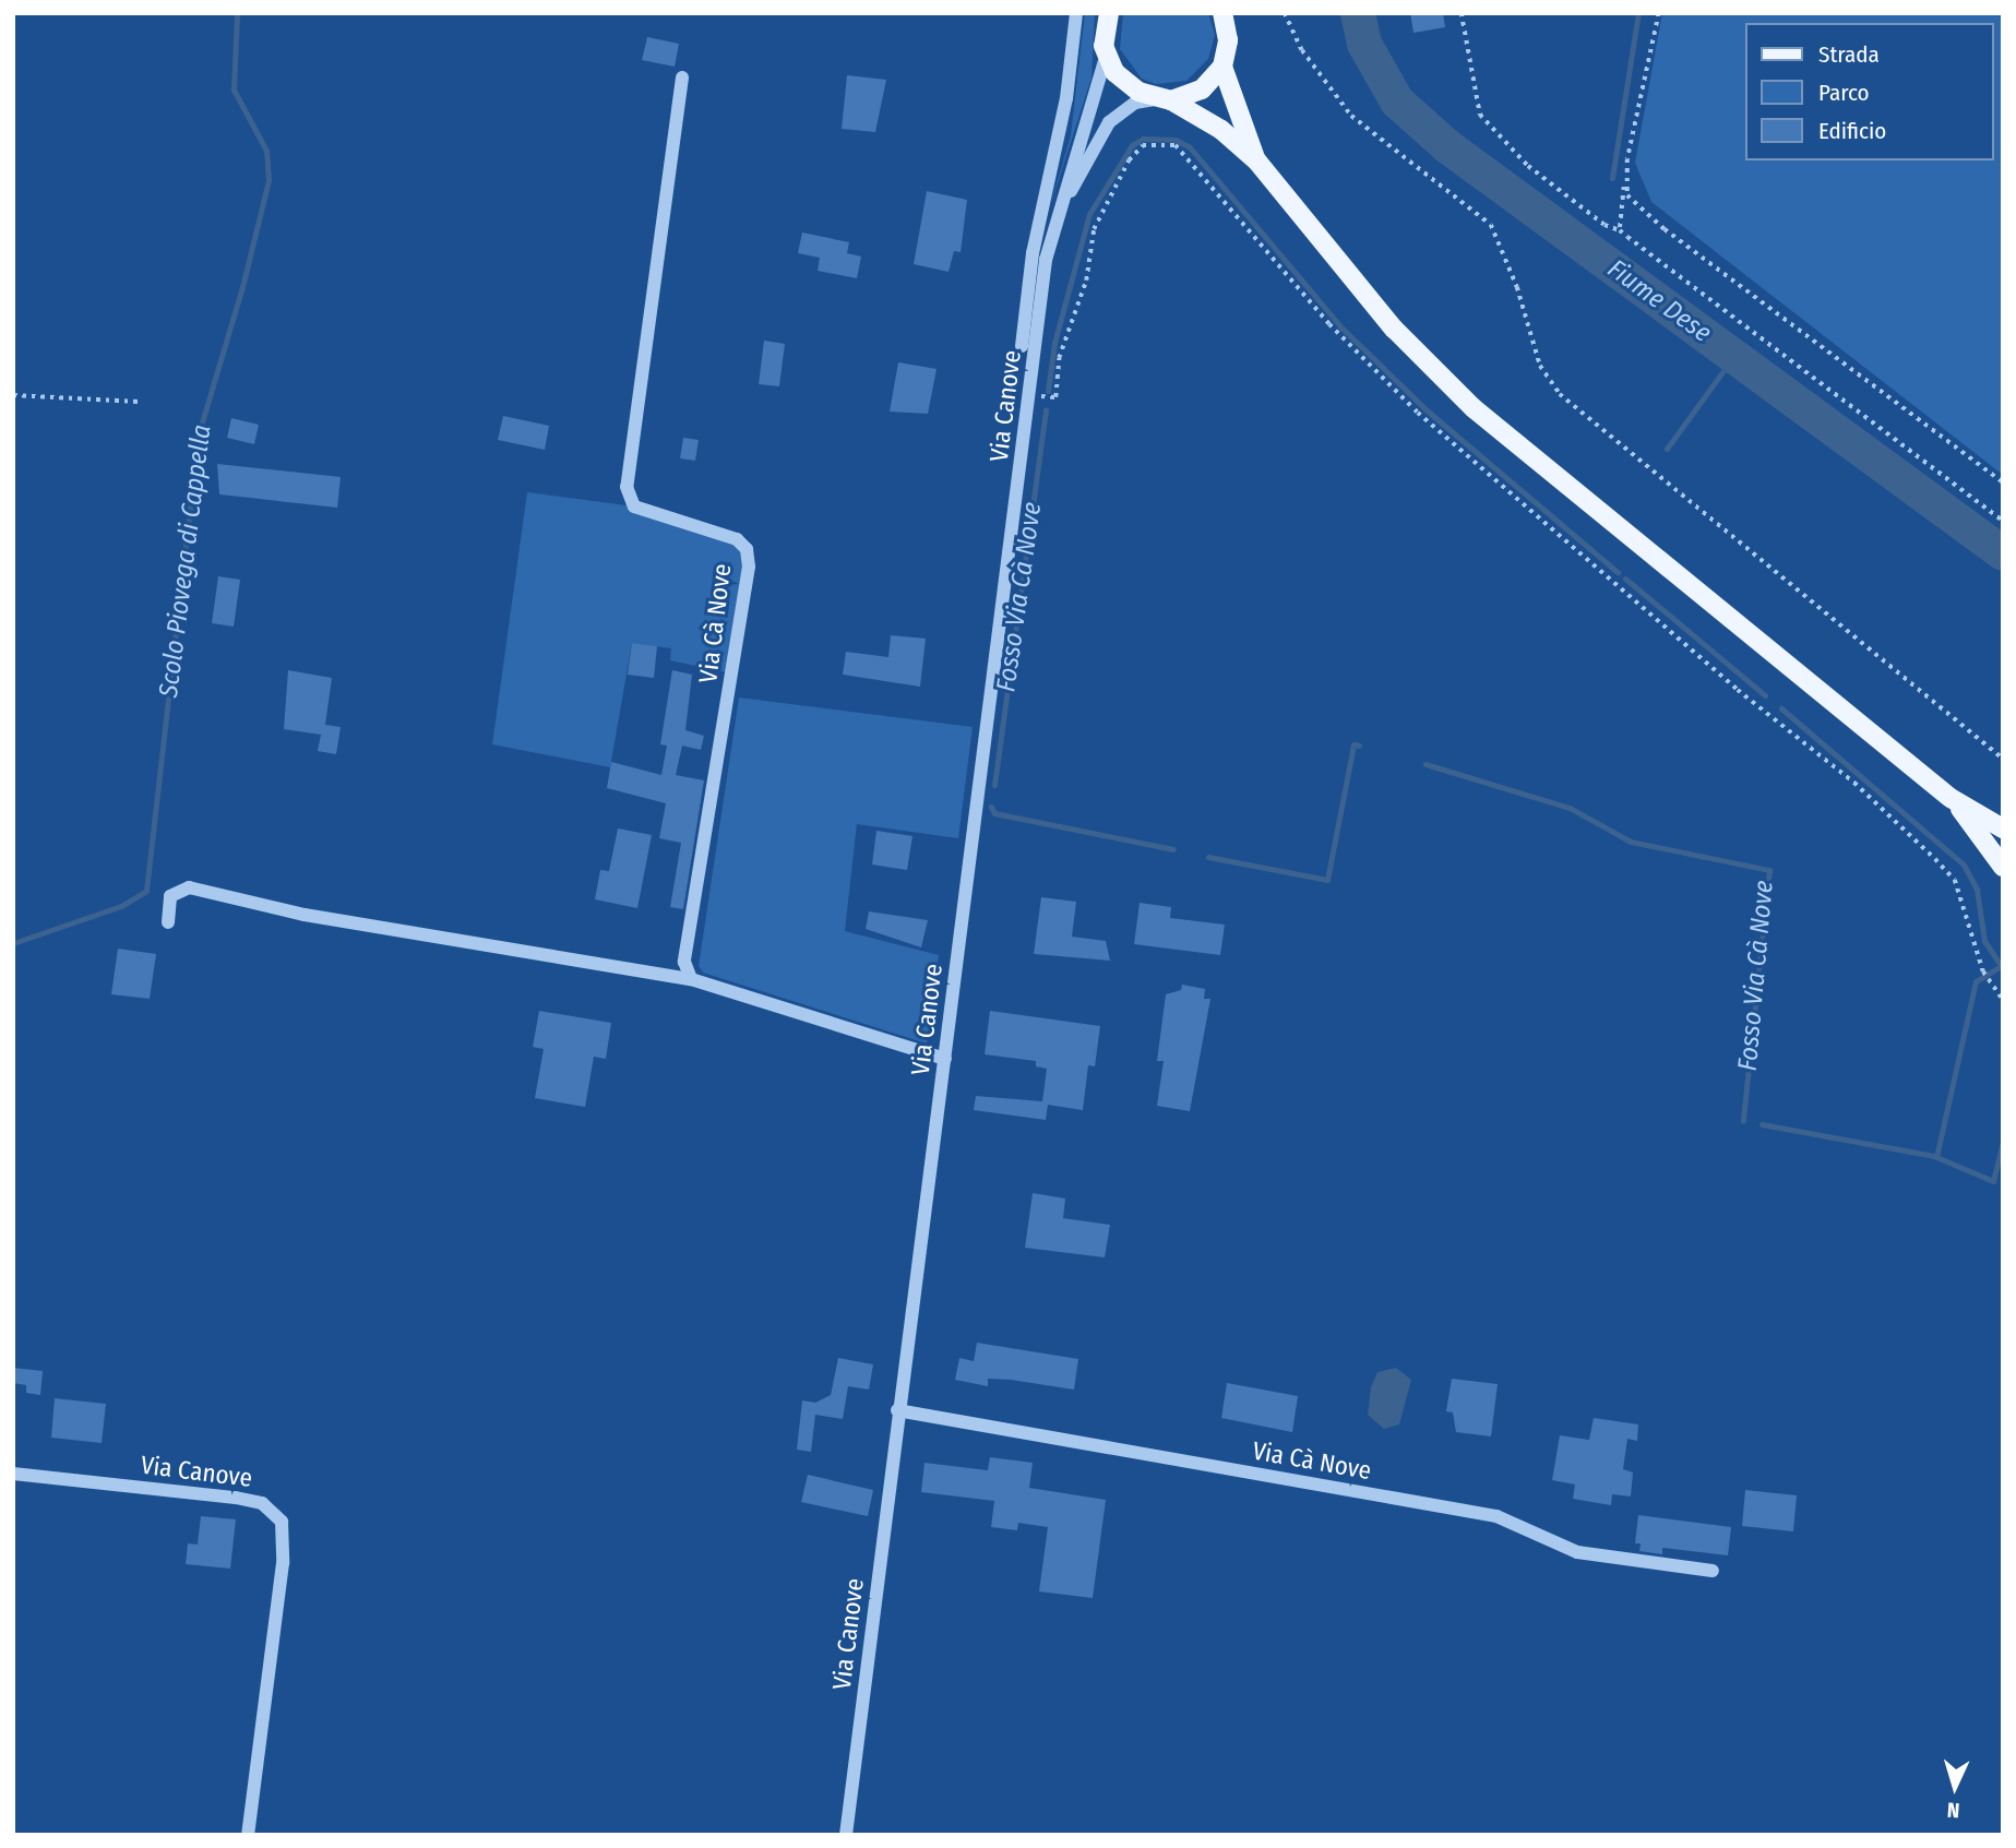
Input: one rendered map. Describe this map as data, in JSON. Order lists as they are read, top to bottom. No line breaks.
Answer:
{"streets":{"street":["Via Canove","Via Cà Nove"]},"crossings":[["Via Canove","Via Cà Nove"]],"water":["Fiume Dese","Scolo Piovega di Cappella","Fosso Via Cà Nove"],"legend":["Strada","Parco","Edificio"],"north":"bottom"}
